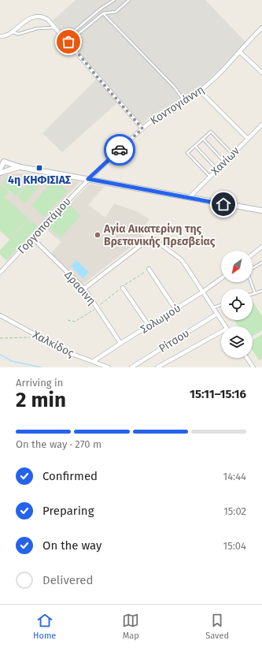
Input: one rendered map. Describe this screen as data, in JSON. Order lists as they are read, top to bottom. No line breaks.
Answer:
{"streets":{"street":["Κοντογιάννη","Χανίων","Γοργοποτάμου","Δρασινη","Σολωμού","Ρίτσου","Χαλκίδος"]},"crossings":[["Κοντογιάννη","Γοργοποτάμου"],["Γοργοποτάμου","Δρασινη"],["Δρασινη","Σολωμού"],["Σολωμού","Χαλκίδος"]],"places":{"transit":["4η ΚΗΦΙΣΙΑΣ"],"other":["Αγία Αικατερίνη της Βρετανικής Πρεσβείας"]},"north":"bottom left","page":{"heading":["2 min","Arriving in","15:11–15:16"],"bar":"On the way · 270 m","list":[["Confirmed","14:44"],["Preparing","15:02"],["On the way","15:04"],"Delivered"],"tabs":["Home","Map","Saved"]}}
